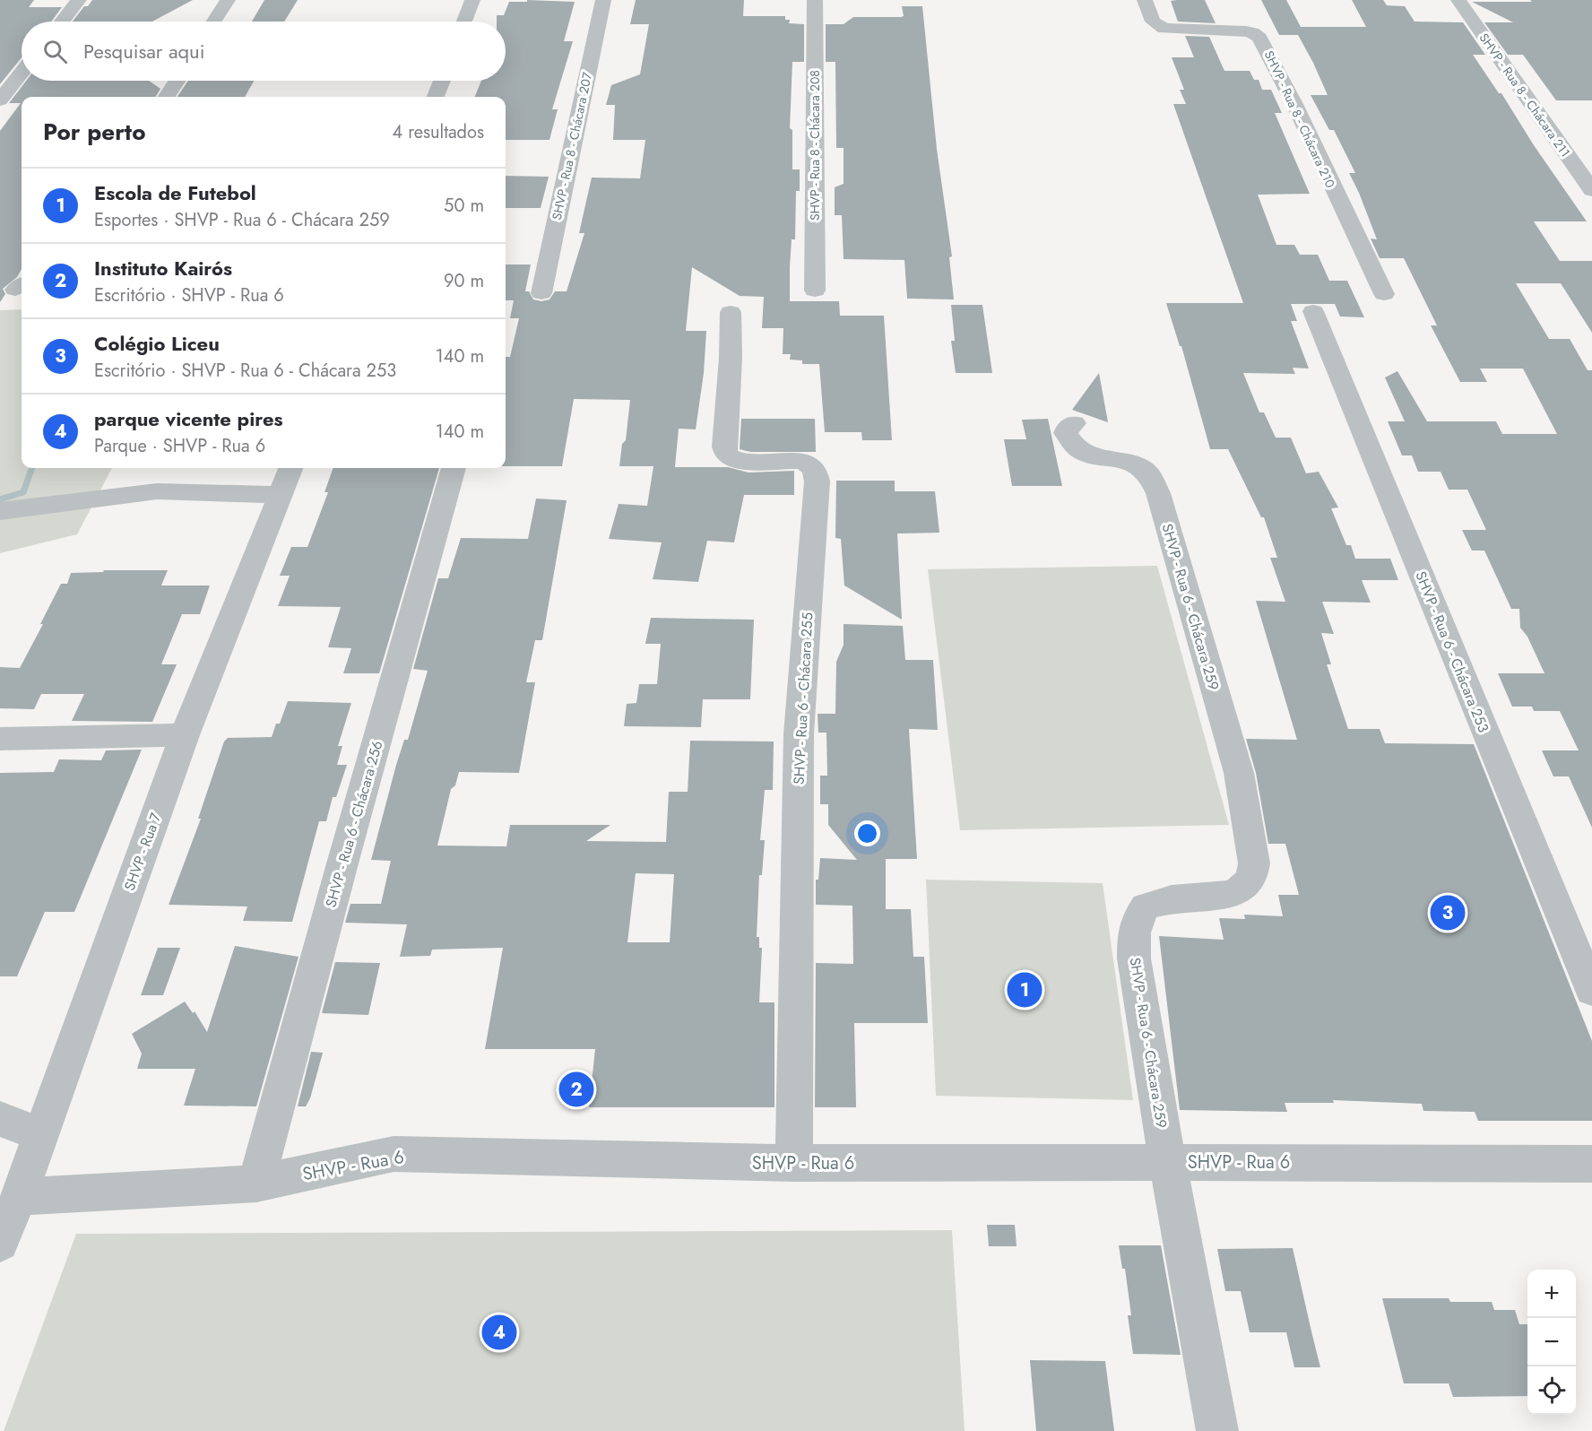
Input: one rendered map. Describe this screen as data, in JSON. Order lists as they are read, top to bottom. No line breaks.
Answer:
{"streets":{"street":["SHVP - Rua 8 - Chácara 211","SHVP - Rua 8 - Chácara 210","SHVP - Rua 8 - Chácara 208","SHVP - Rua 8 - Chácara 207","SHVP - Rua 6 - Chácara 259","SHVP - Rua 6 - Chácara 253","SHVP - Rua 6 - Chácara 255","SHVP - Rua 6 - Chácara 256","SHVP - Rua 7","SHVP - Rua 6"]},"crossings":[["SHVP - Rua 6 - Chácara 259","SHVP - Rua 6"],["SHVP - Rua 6 - Chácara 255","SHVP - Rua 6"],["SHVP - Rua 6 - Chácara 256","SHVP - Rua 6"],["SHVP - Rua 7","SHVP - Rua 6"]],"page":{"search":"Pesquisar aqui","heading":["Por perto","4 resultados"],"list":[{"mark":"1","name":"Escola de Futebol","note":"Esportes · SHVP - Rua 6 - Chácara 259","value":"50 m"},{"mark":"2","name":"Instituto Kairós","note":"Escritório · SHVP - Rua 6","value":"90 m"},{"mark":"3","name":"Colégio Liceu","note":"Escritório · SHVP - Rua 6 - Chácara 253","value":"140 m"},{"mark":"4","name":"parque vicente pires","note":"Parque · SHVP - Rua 6","value":"140 m"}],"pins":["3","1","2","4"],"map_buttons":["+","−"]}}
